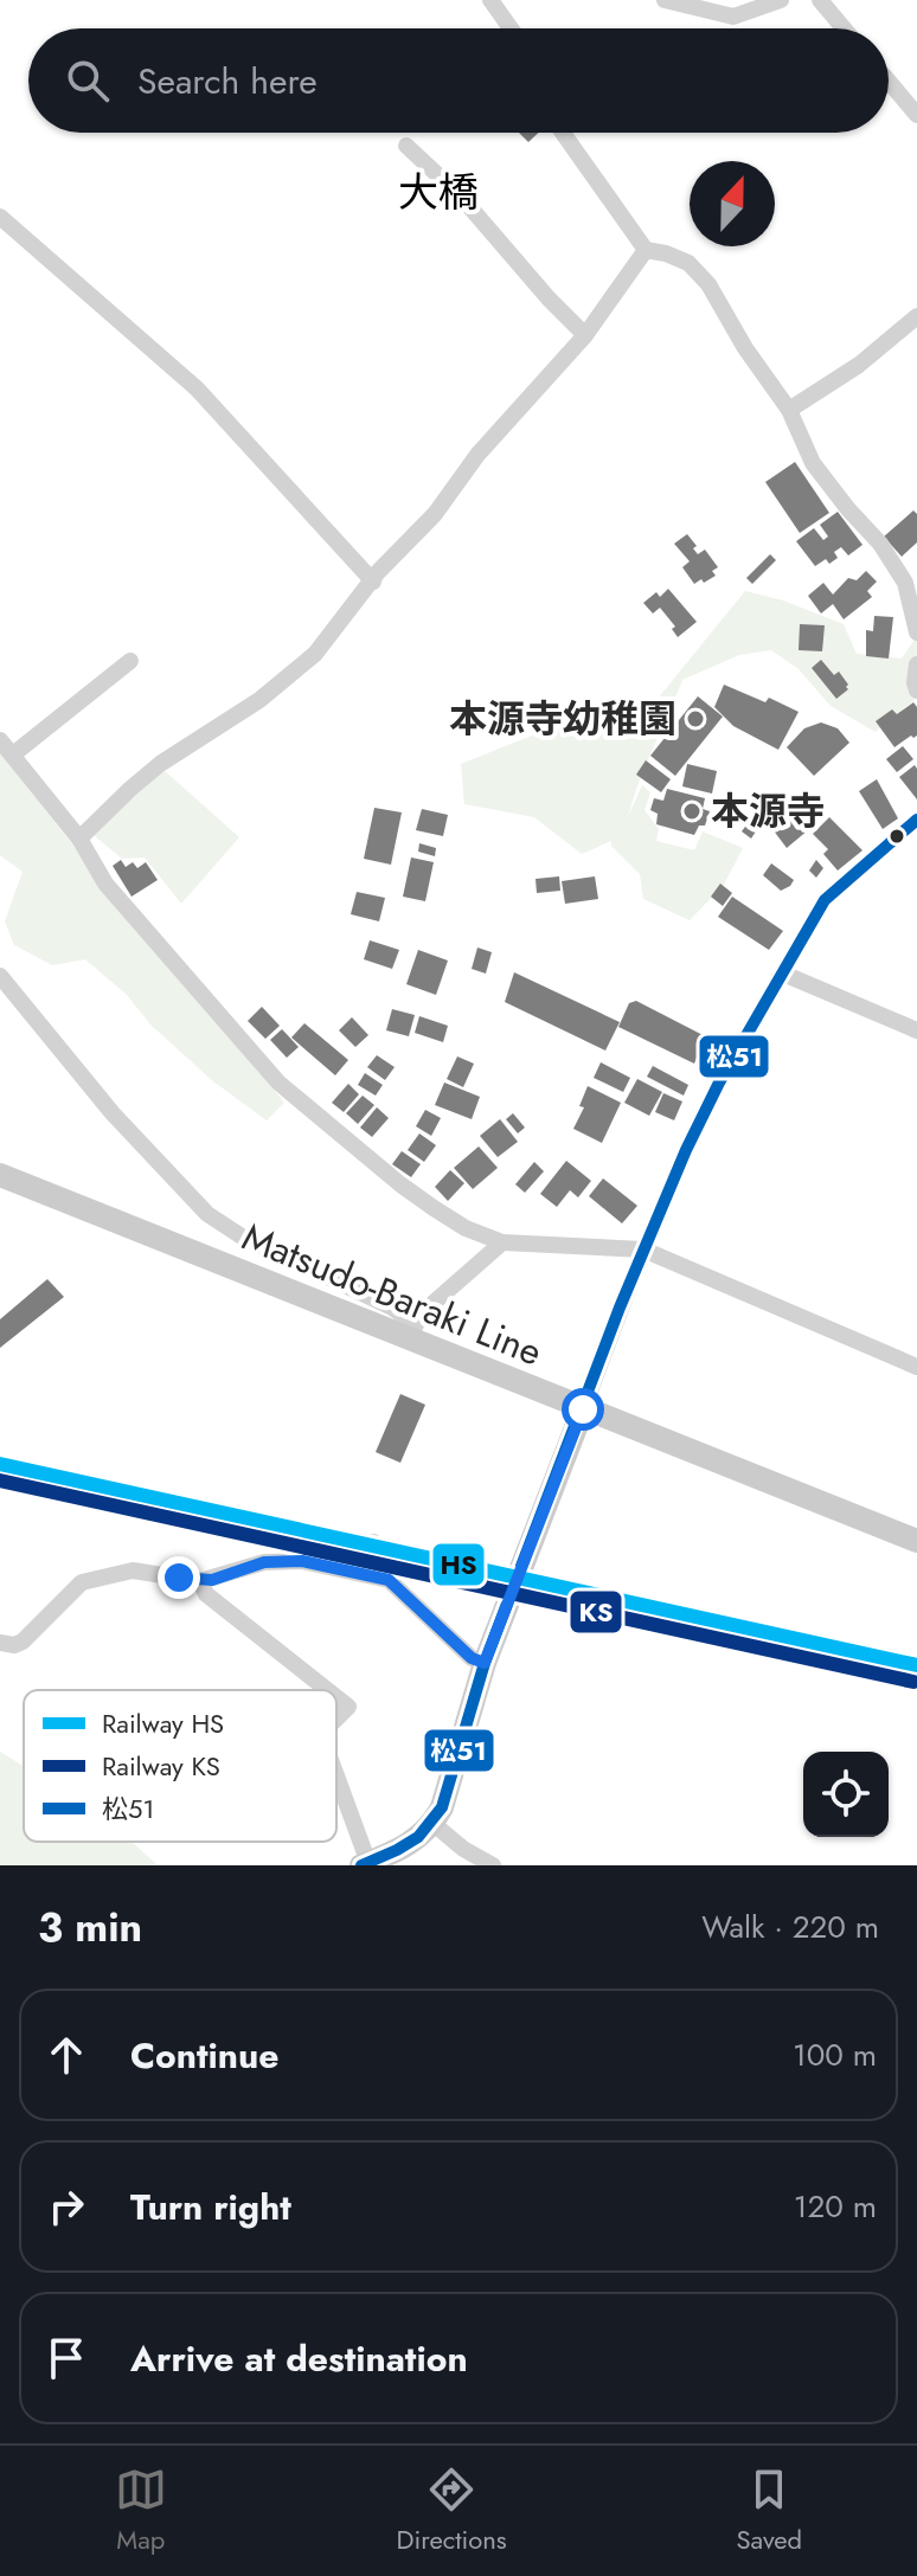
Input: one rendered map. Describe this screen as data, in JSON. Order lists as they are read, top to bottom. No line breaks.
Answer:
{"streets":{"main road":["Matsudo-Baraki Line"]},"districts":["大橋"],"places":["本源寺幼稚園","本源寺"],"lines":["transit line 松51","rail line HS","rail line KS"],"legend":["Railway HS","Railway KS","松51"],"north":"top","page":{"search":"Search here","heading":["3 min","Walk · 220 m"],"list":[["Continue","100 m"],["Turn right","120 m"],"Arrive at destination"],"nav":["Map","Directions","Saved"]}}
